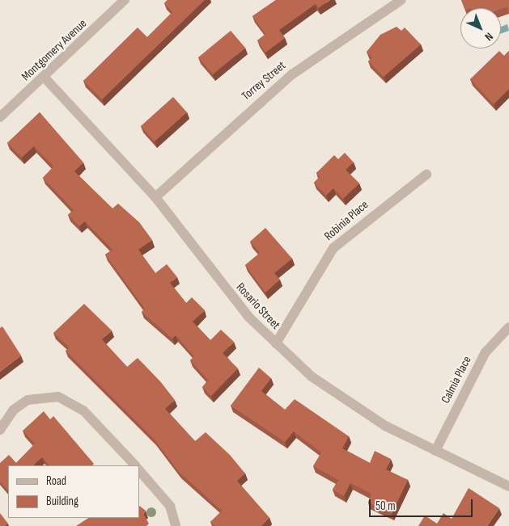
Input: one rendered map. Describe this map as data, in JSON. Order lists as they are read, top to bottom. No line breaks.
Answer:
{"streets":{"street":["Montgomery Avenue","Torrey Street","Robinia Place","Rosario Street","Calmia Place"]},"crossings":[["Montgomery Avenue","Rosario Street"],["Torrey Street","Rosario Street"],["Robinia Place","Rosario Street"],["Rosario Street","Calmia Place"]],"legend":["Road","Building"],"scale_bar":"50 m","north":"bottom right"}
